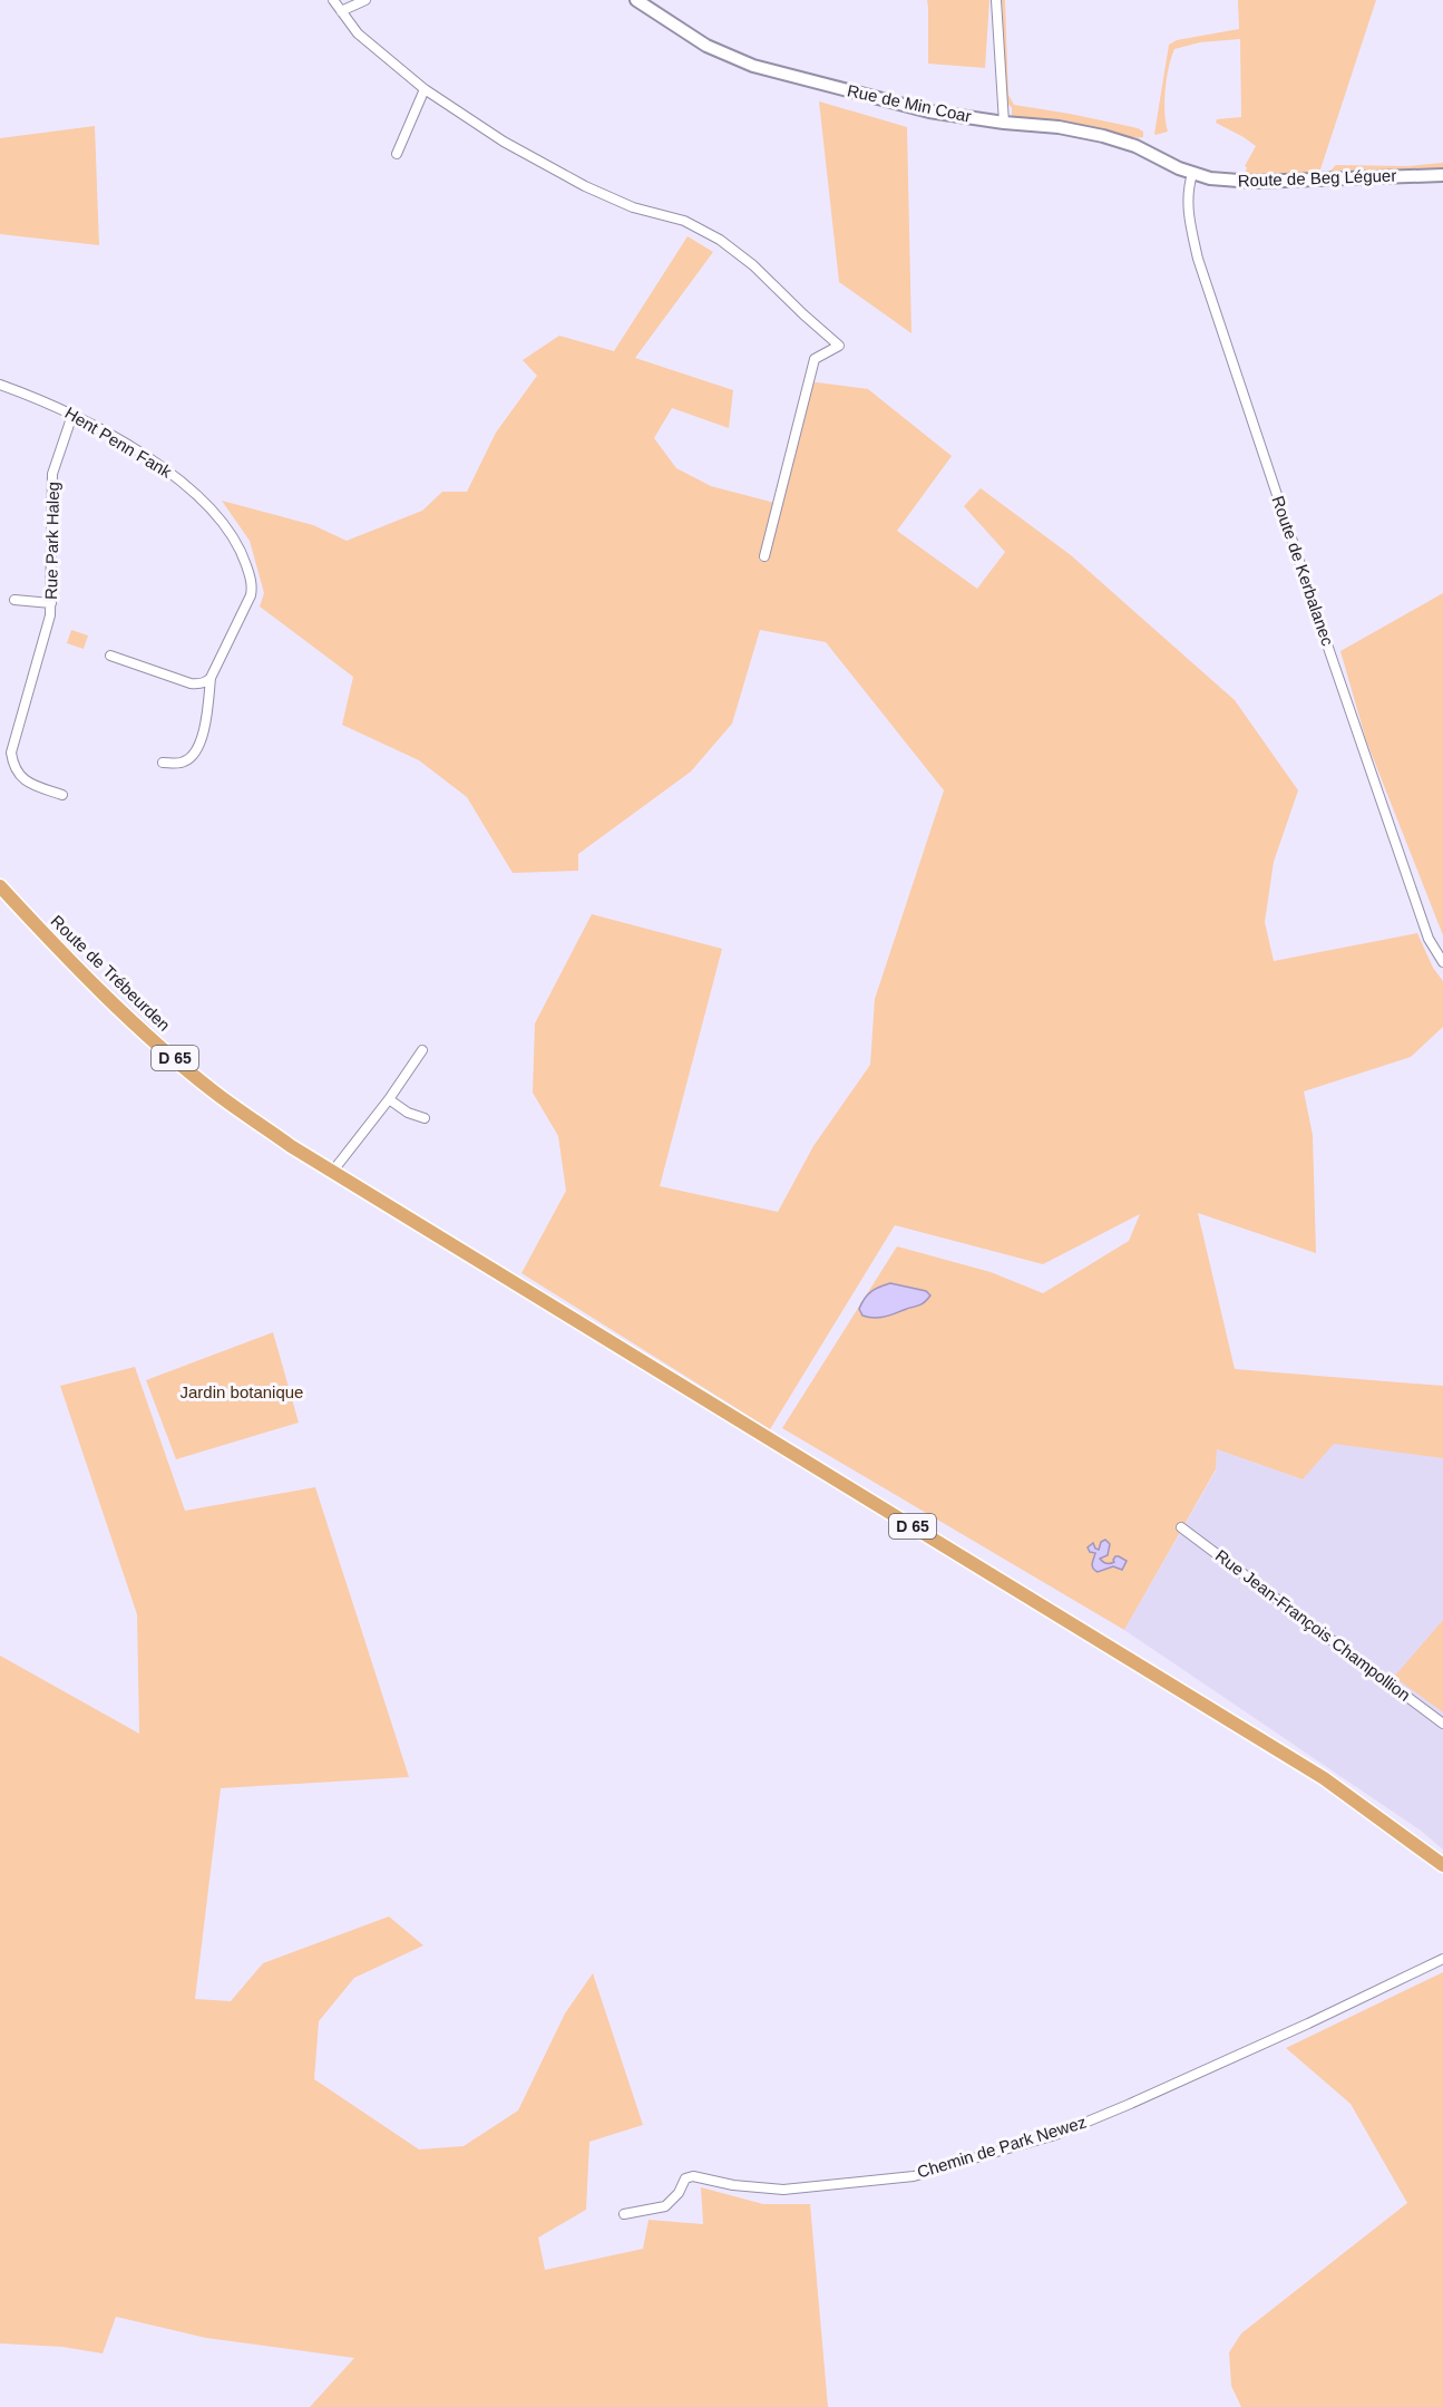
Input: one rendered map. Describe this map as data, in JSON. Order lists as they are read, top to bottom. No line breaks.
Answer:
{"streets":{"main road":["Route de Trébeurden","D 65"],"street":["Rue de Min Coar","Route de Beg Léguer","Hent Penn Fank","Rue Park Haleg","Route de Kerbalanec","Rue Jean-François Champollion","Chemin de Park Newez"]},"crossings":[["Rue de Min Coar","Route de Beg Léguer"],["Rue de Min Coar","Route de Kerbalanec"],["Route de Beg Léguer","Route de Kerbalanec"],["Hent Penn Fank","Rue Park Haleg"]],"parks":["Jardin botanique"]}
